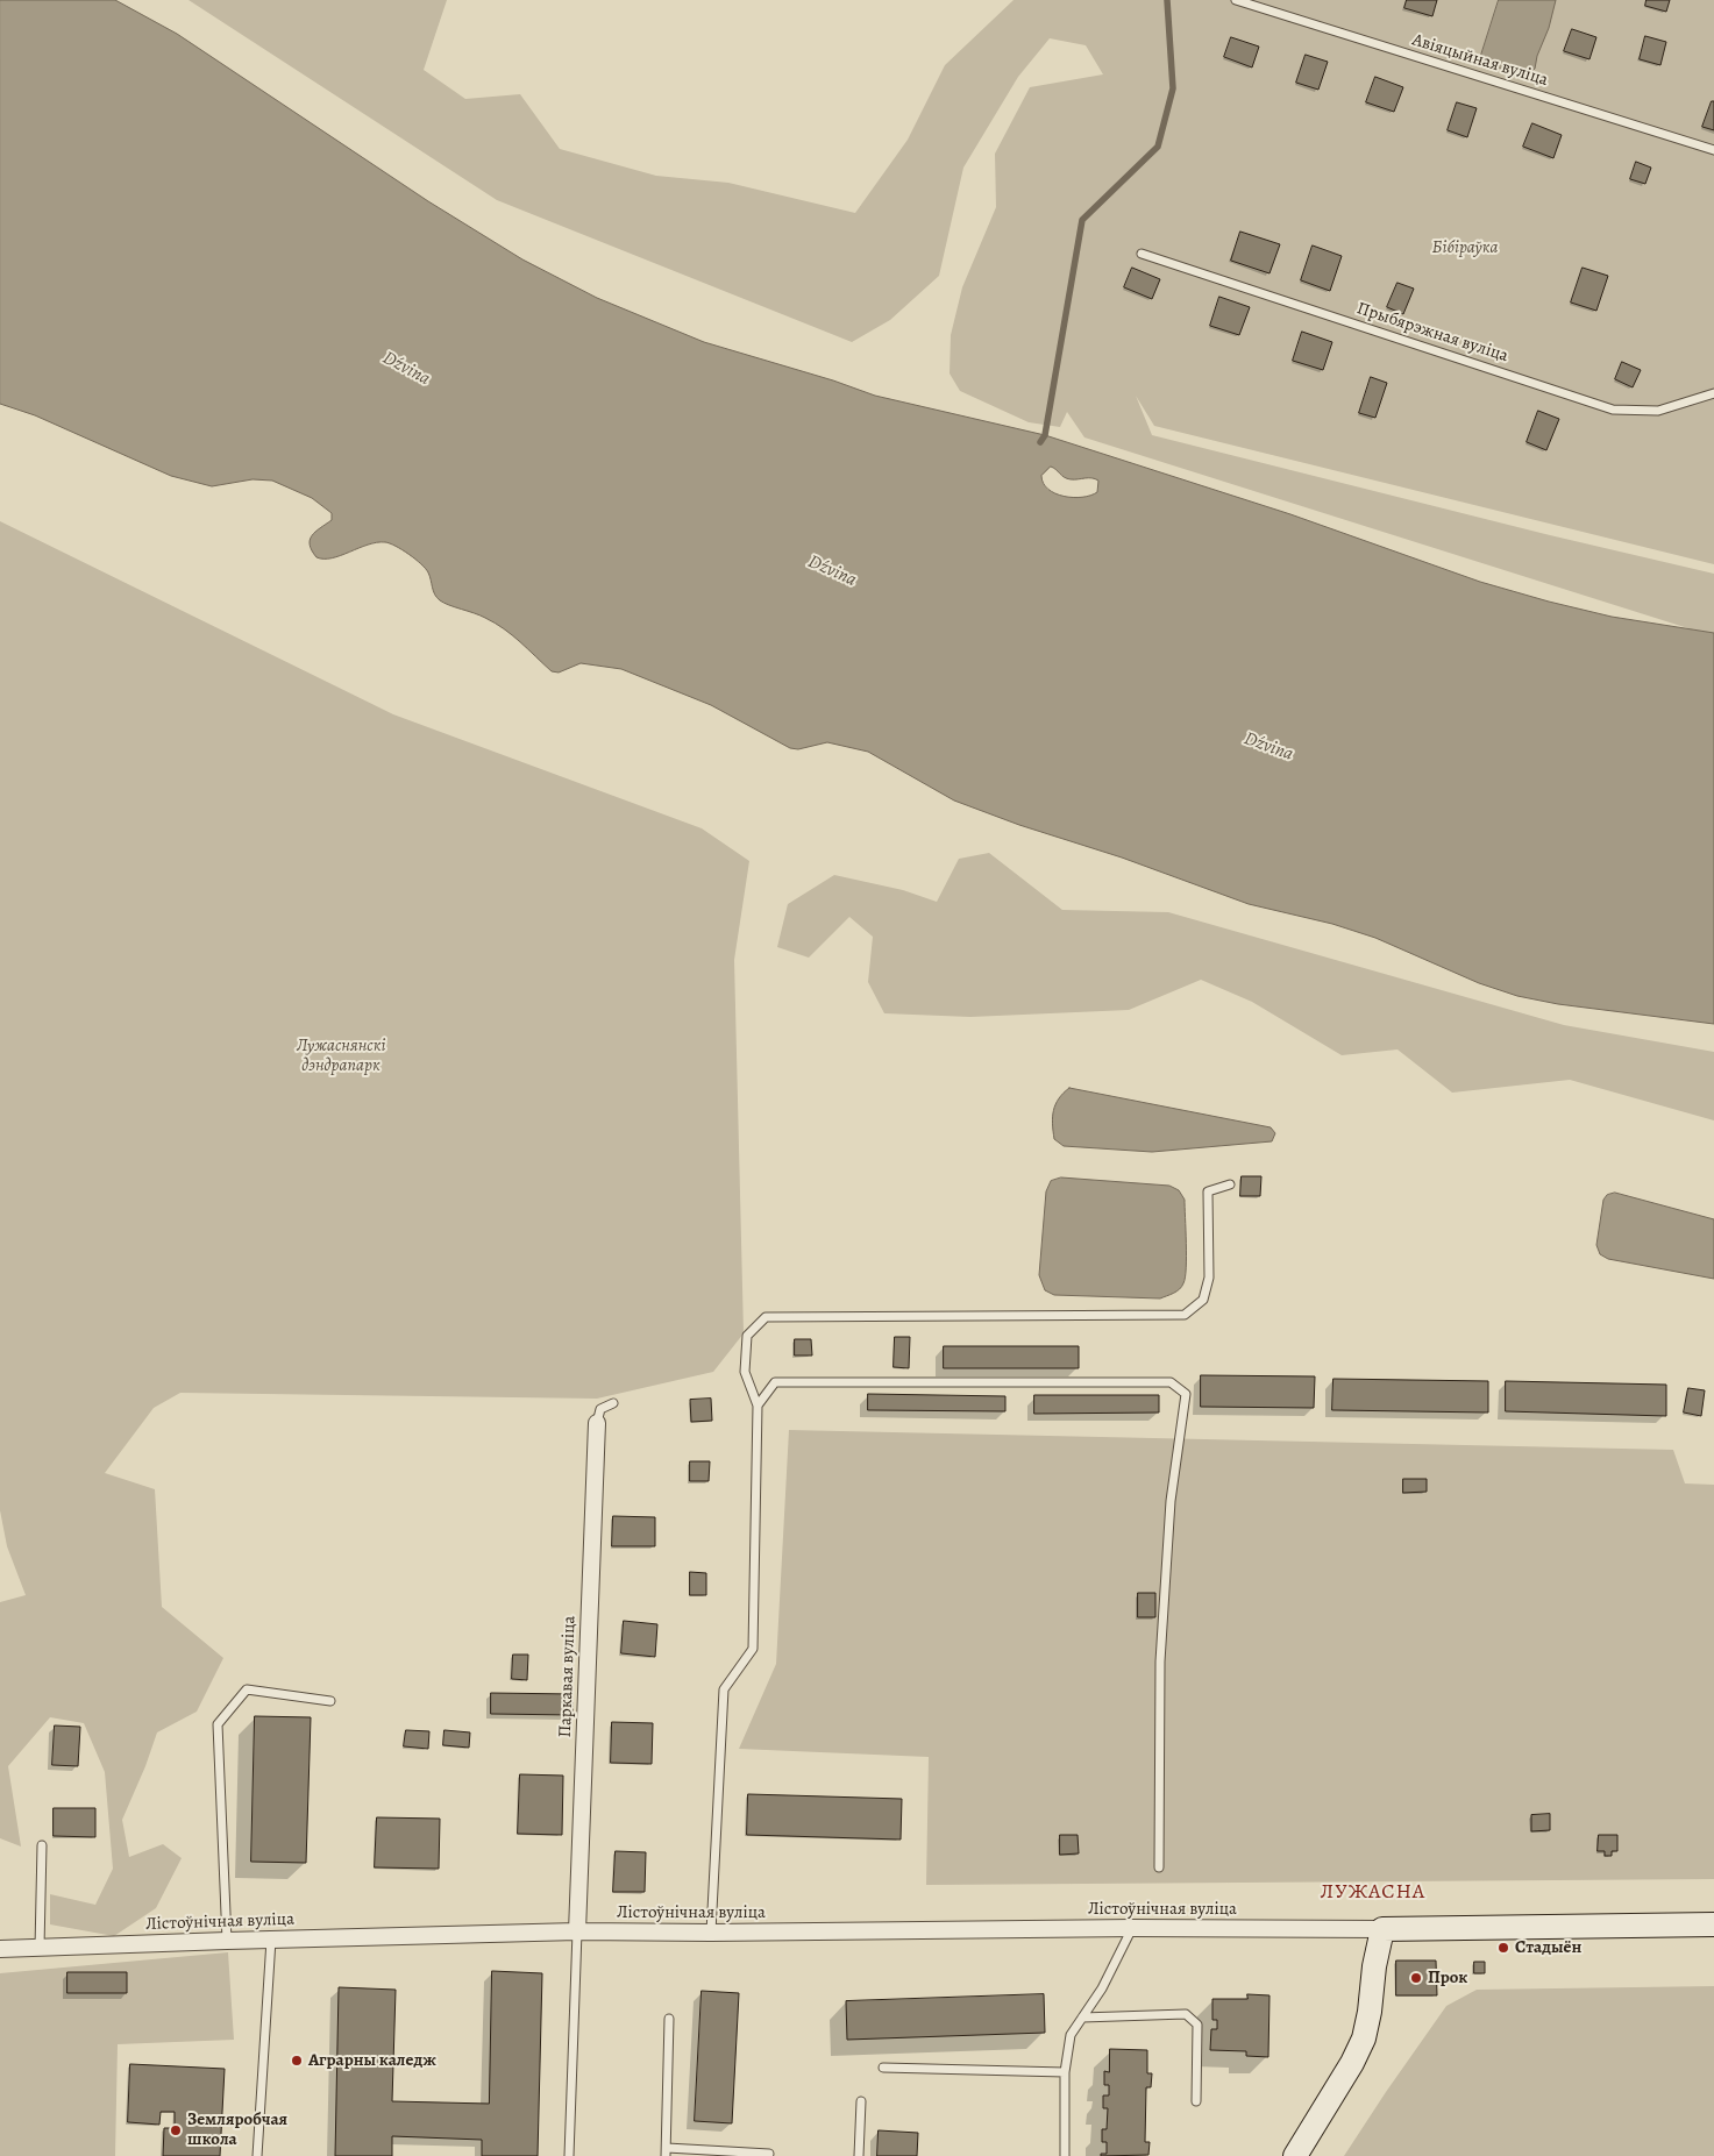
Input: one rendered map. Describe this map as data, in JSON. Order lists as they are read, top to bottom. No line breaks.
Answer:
{"streets":{"street":["Паркавая вуліца","Лістоўнічная вуліца"],"lane":["Авіяцыйная вуліца","Прыбярэжная вуліца"]},"crossings":[["Паркавая вуліца","Лістоўнічная вуліца"]],"districts":["ЛУЖАСНА"],"water":["Dźvina"],"parks":["Бібіраўка","Лужаснянскі дэндрапарк"],"places":["Стадыён","Прок","Аграрны каледж","Земляробчая школа"]}
